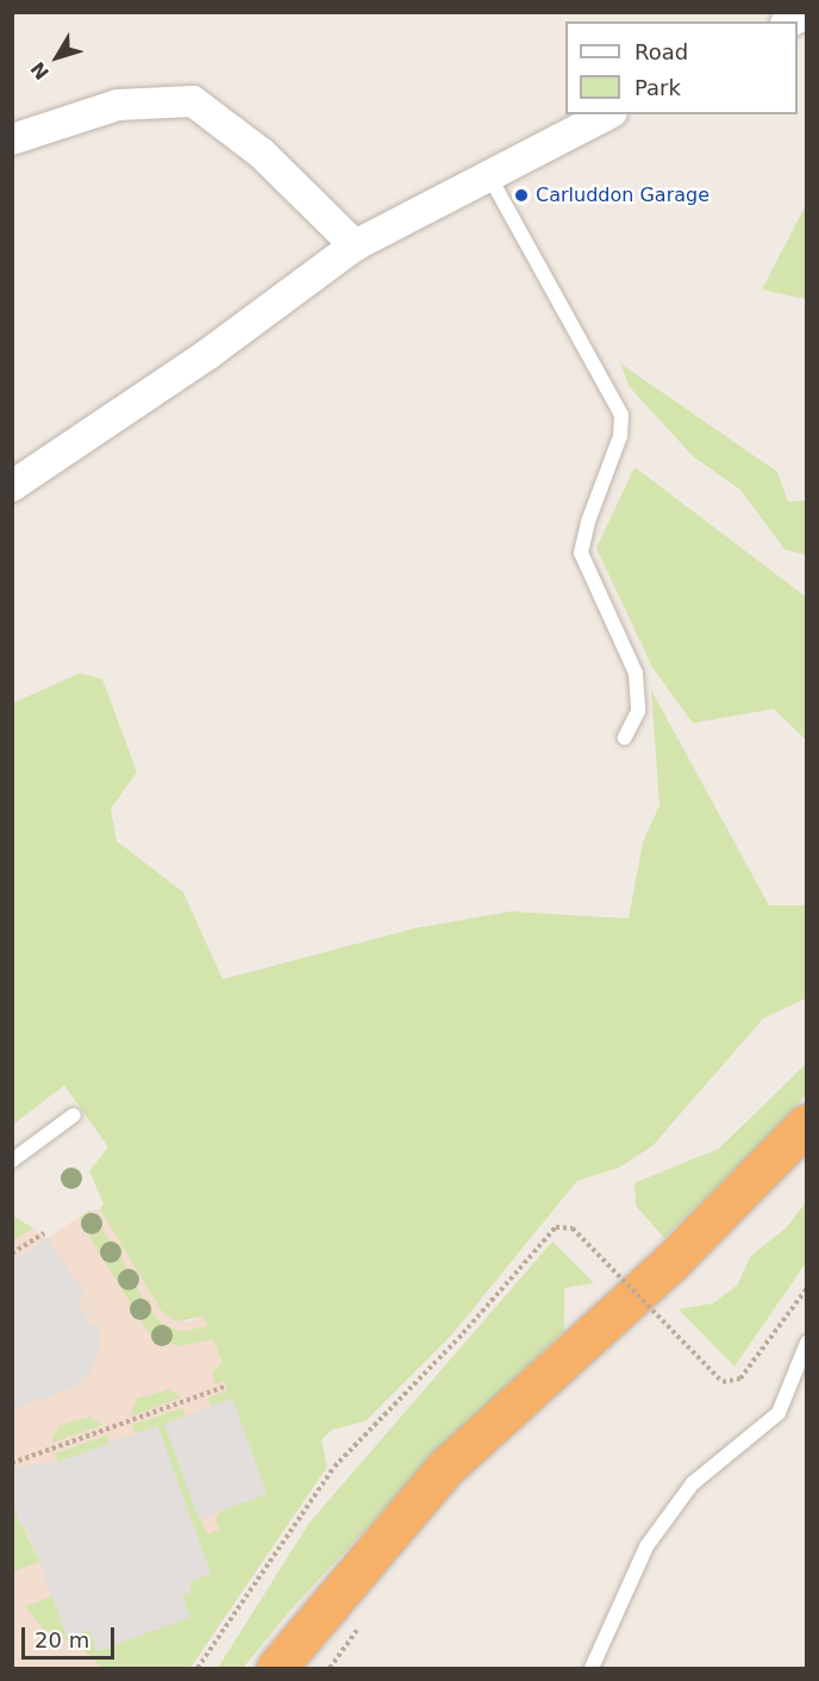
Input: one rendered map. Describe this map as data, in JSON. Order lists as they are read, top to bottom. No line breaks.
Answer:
{"places":["Carluddon Garage"],"legend":["Road","Park"],"scale_bar":"20 m","north":"bottom left"}
